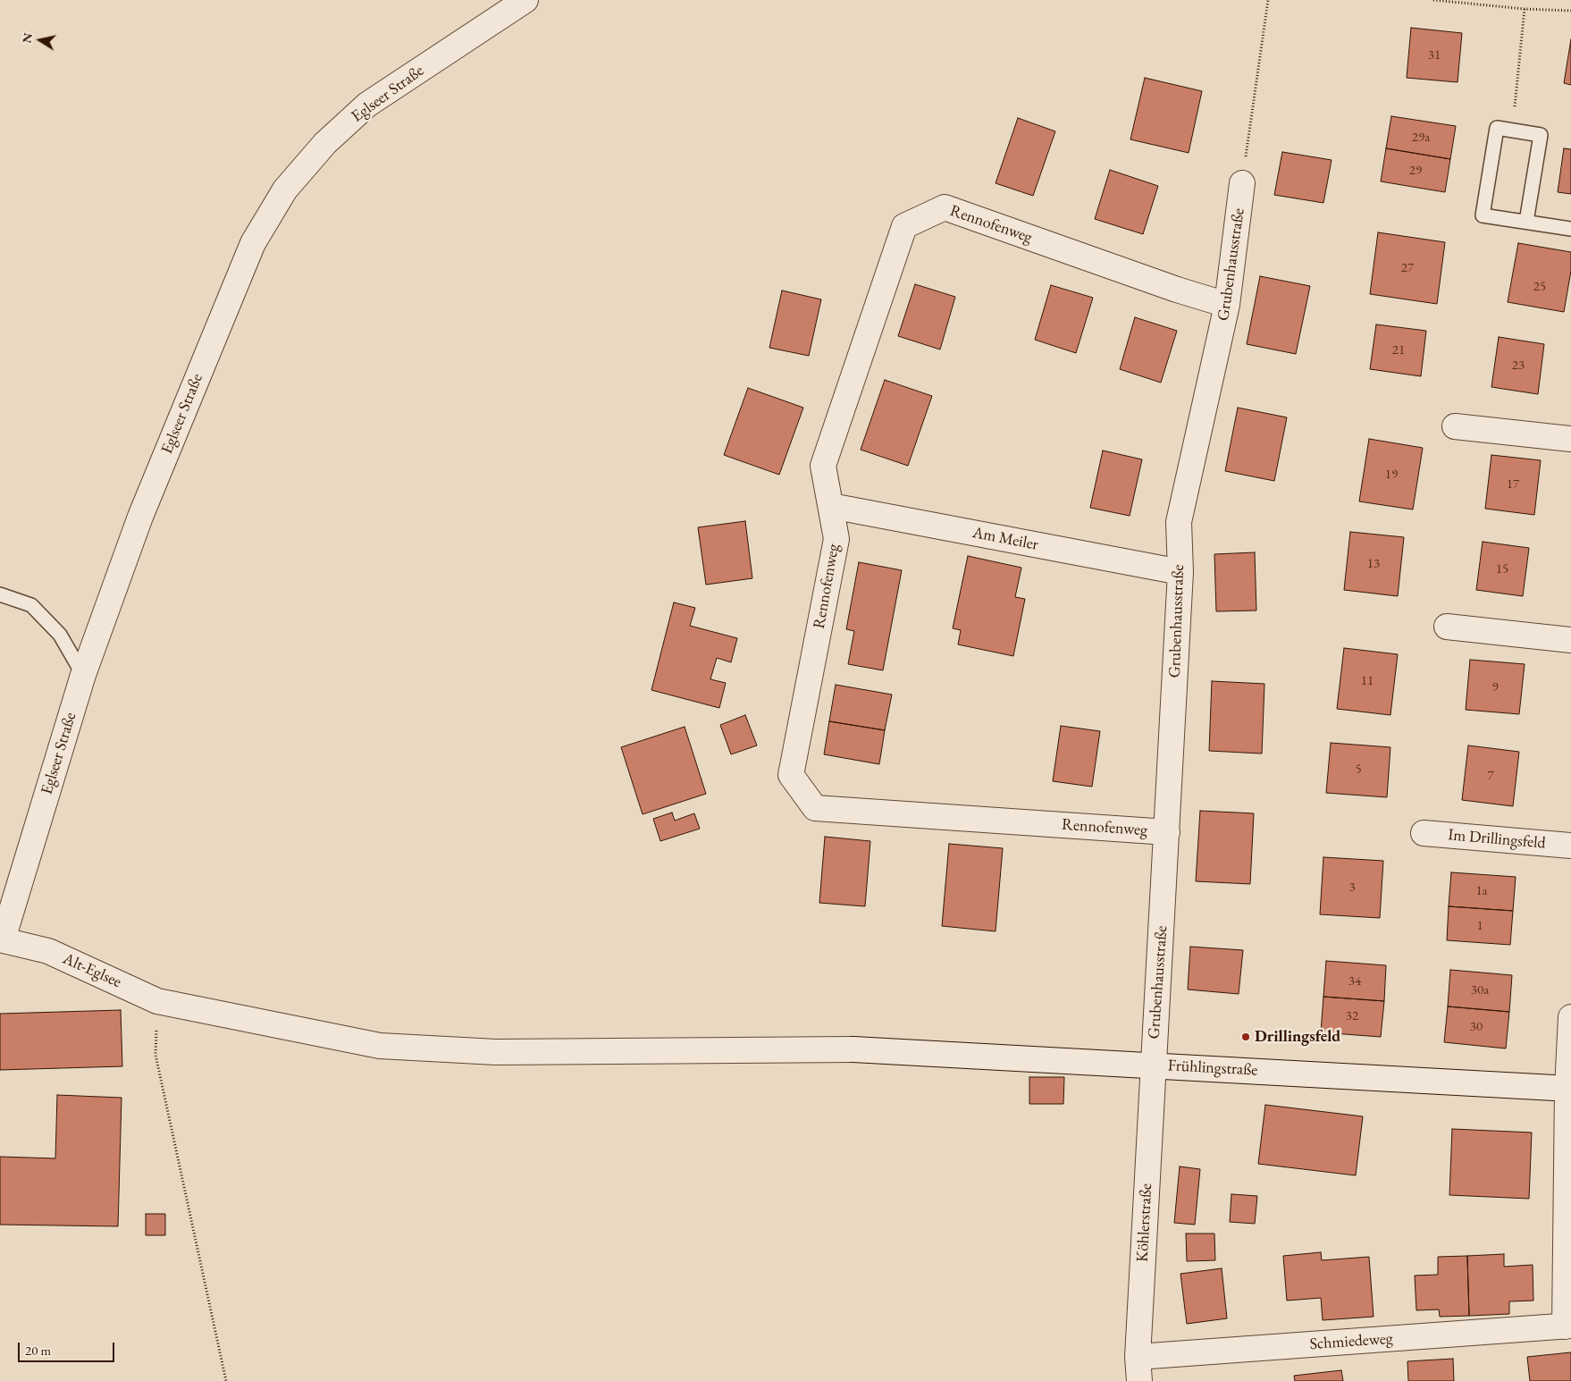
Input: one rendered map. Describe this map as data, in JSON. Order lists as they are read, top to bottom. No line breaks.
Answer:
{"streets":{"street":["Eglseer Straße","Rennofenweg","Grubenhausstraße","Am Meiler","Im Drillingsfeld","Alt-Eglsee","Frühlingstraße","Köhlerstraße","Schmiedeweg"]},"crossings":[["Eglseer Straße","Alt-Eglsee"],["Rennofenweg","Grubenhausstraße"],["Rennofenweg","Am Meiler"],["Grubenhausstraße","Am Meiler"],["Grubenhausstraße","Frühlingstraße"],["Grubenhausstraße","Köhlerstraße"],["Alt-Eglsee","Frühlingstraße"],["Frühlingstraße","Köhlerstraße"],["Frühlingstraße","Schmiedeweg"],["Köhlerstraße","Schmiedeweg"]],"places":["Drillingsfeld"],"house_numbers":["31","29a","29","27","25","21","23","19","17","13","15","11","9","5","7","3","1a","1","34","30a","32","30"],"scale_bar":"20 m","north":"left"}
